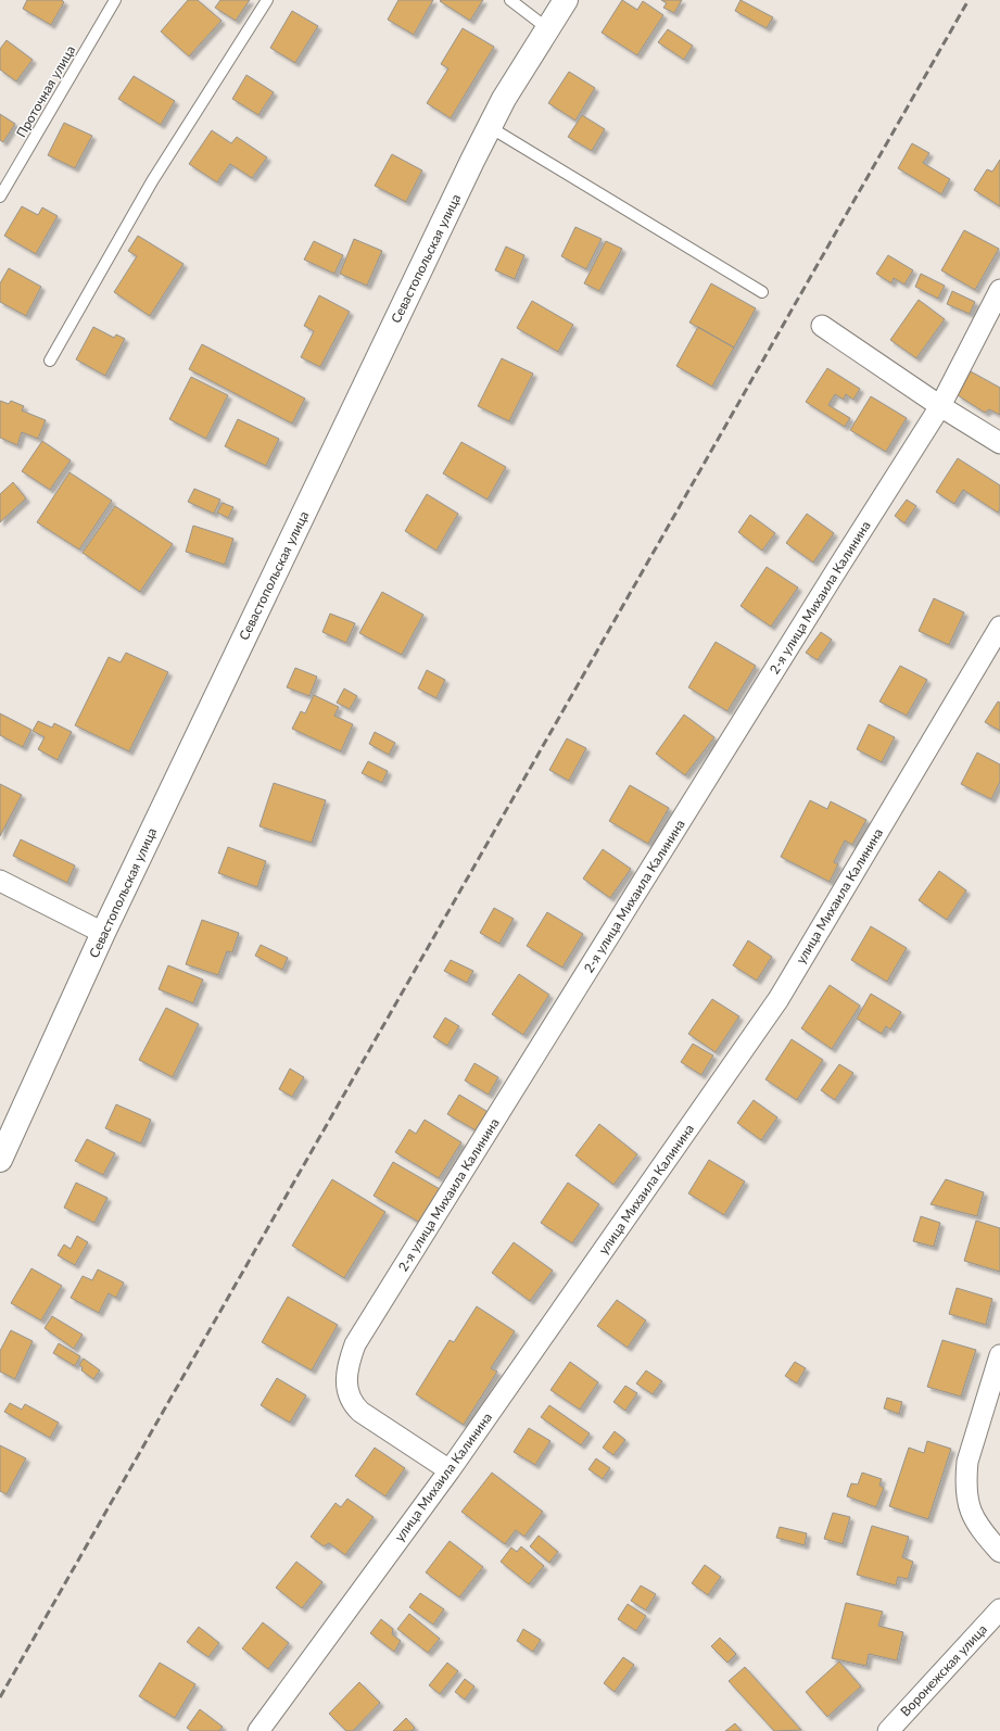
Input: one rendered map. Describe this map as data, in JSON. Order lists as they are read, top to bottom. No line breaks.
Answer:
{"streets":{"street":["Севастопольская улица","2-я улица Михаила Калинина","улица Михаила Калинина","Воронежская улица"],"lane":["Проточная улица"]},"crossings":[["2-я улица Михаила Калинина","улица Михаила Калинина"]]}
